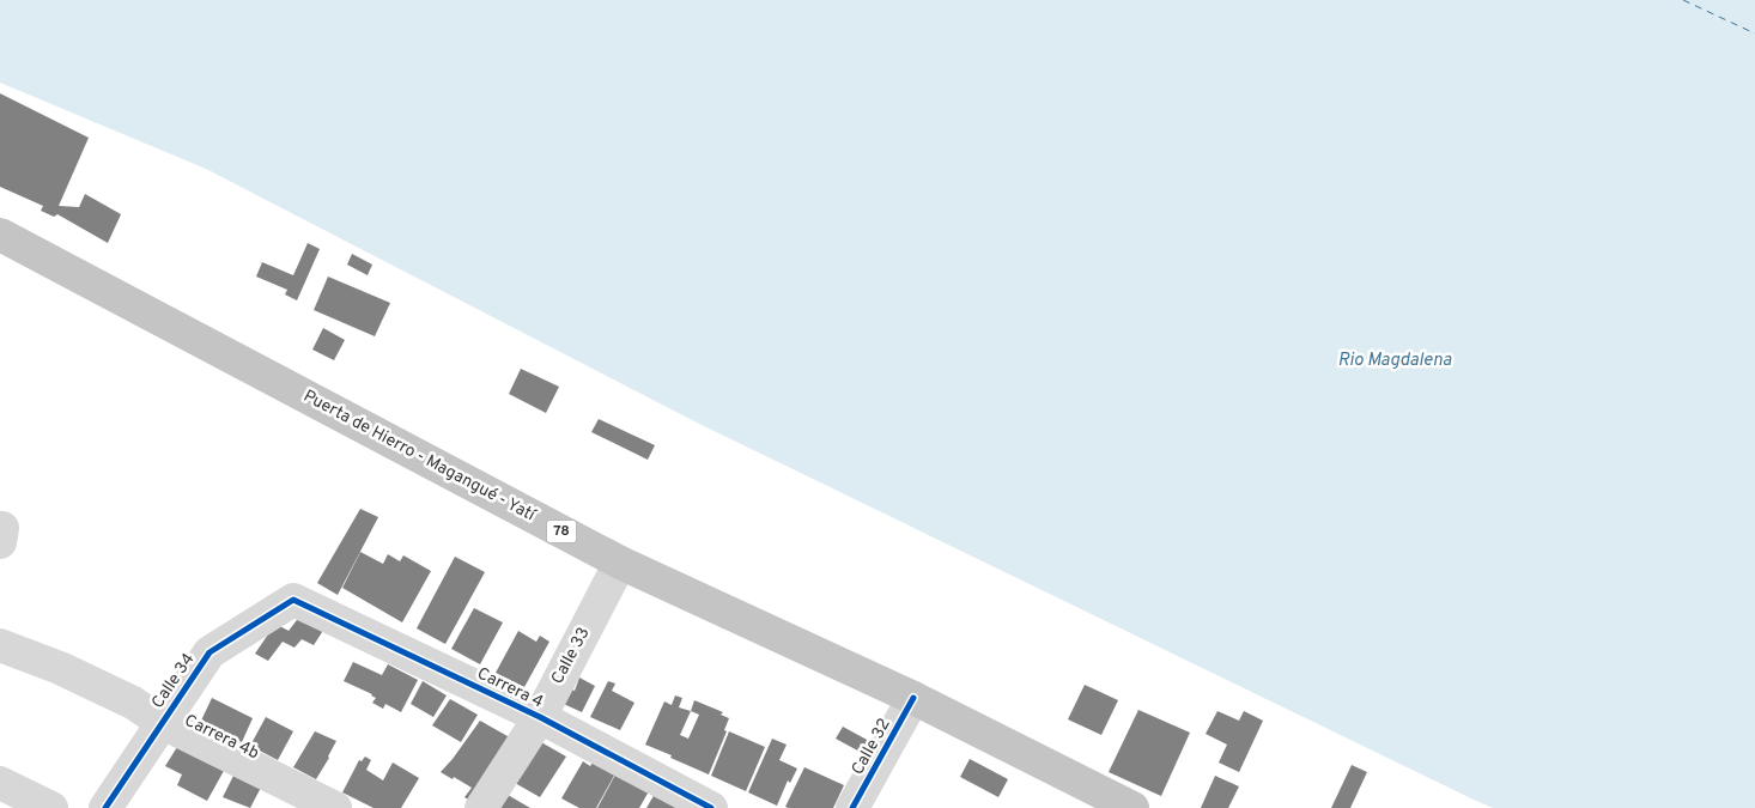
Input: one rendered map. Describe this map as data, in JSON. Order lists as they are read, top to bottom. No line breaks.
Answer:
{"streets":{"highway":["Puerta de Hierro - Magangué - Yatí","78"],"street":["Calle 33","Calle 34","Carrera 4","Carrera 4b","Calle 32"]},"crossings":[["Puerta de Hierro - Magangué - Yatí","Calle 33"],["Puerta de Hierro - Magangué - Yatí","Calle 32"],["Calle 33","Carrera 4"],["Calle 34","Carrera 4"],["Calle 34","Carrera 4b"]],"water":["Rio Magdalena"]}
